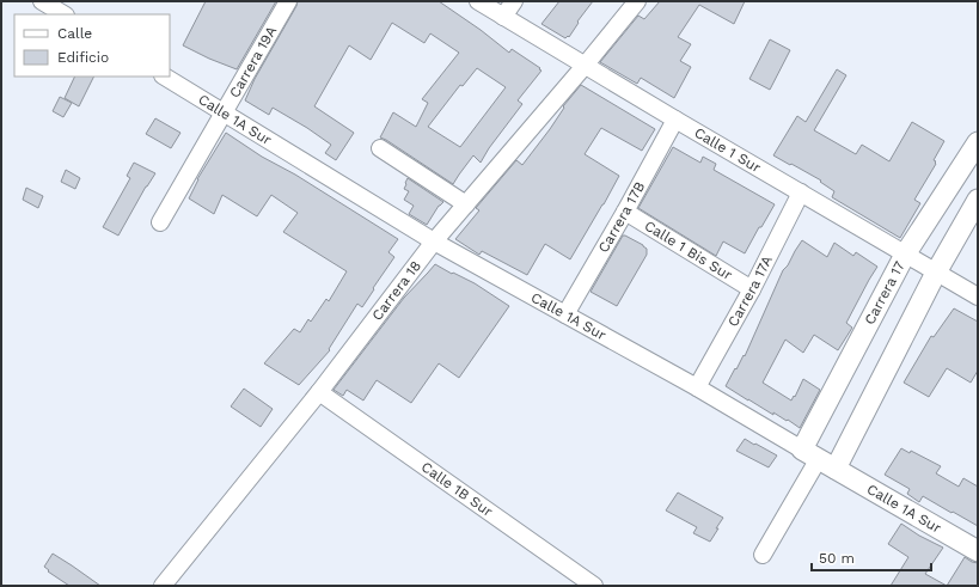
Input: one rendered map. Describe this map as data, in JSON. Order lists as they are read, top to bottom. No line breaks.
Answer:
{"streets":{"street":["Carrera 19A","Calle 1A Sur","Calle 1 Sur","Carrera 17B","Calle 1 Bis Sur","Carrera 18","Carrera 17A","Carrera 17","Calle 1B Sur"]},"crossings":[["Carrera 19A","Calle 1A Sur"],["Calle 1A Sur","Carrera 17B"],["Calle 1A Sur","Carrera 18"],["Calle 1A Sur","Carrera 17A"],["Calle 1A Sur","Carrera 17"],["Calle 1 Sur","Carrera 17B"],["Calle 1 Sur","Carrera 18"],["Calle 1 Sur","Carrera 17A"],["Calle 1 Sur","Carrera 17"],["Carrera 17B","Calle 1 Bis Sur"],["Calle 1 Bis Sur","Carrera 17A"],["Carrera 18","Calle 1B Sur"]],"legend":["Calle","Edificio"],"scale_bar":"50 m"}
